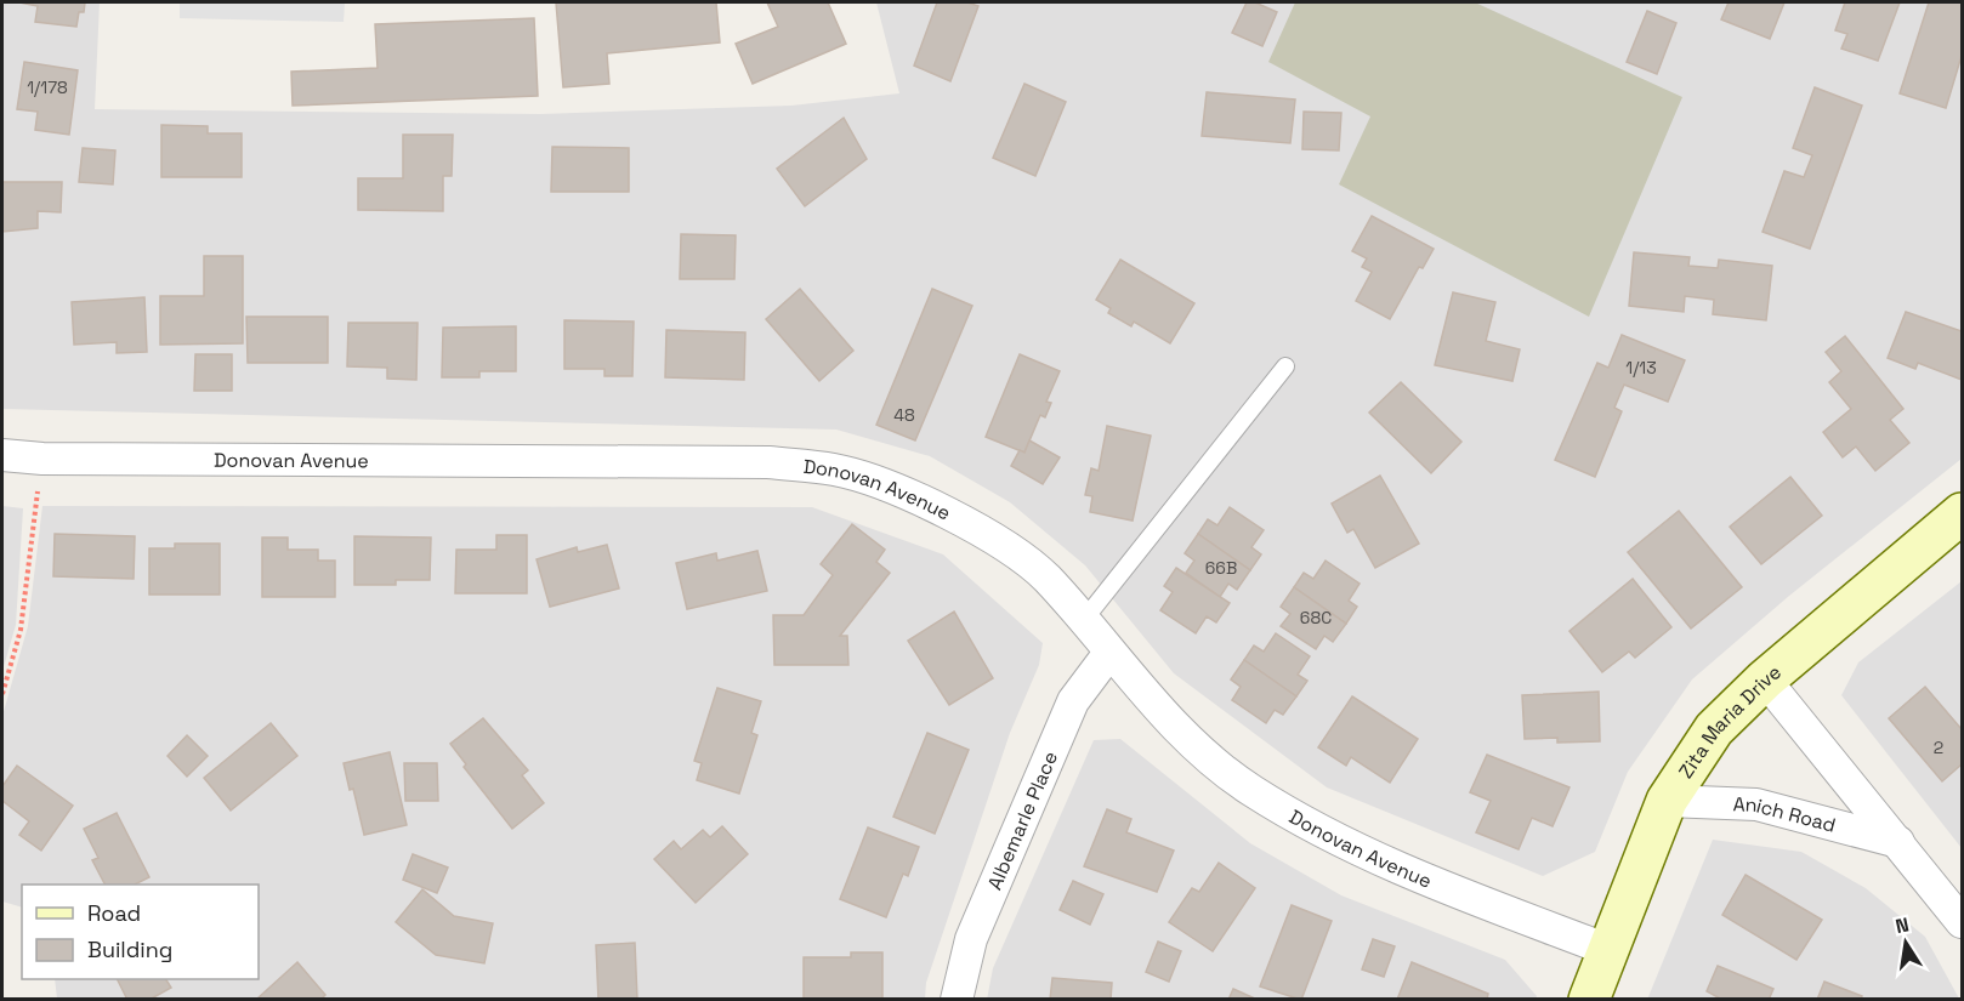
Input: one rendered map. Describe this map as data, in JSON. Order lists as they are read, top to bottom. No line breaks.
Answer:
{"streets":{"street":["Donovan Avenue","Zita Maria Drive","Anich Road","Albemarle Place"]},"crossings":[["Donovan Avenue","Zita Maria Drive"],["Donovan Avenue","Albemarle Place"],["Zita Maria Drive","Anich Road"]],"house_numbers":["1/178","1/13","48","66B","68C","2"],"legend":["Road","Building"],"north":"top"}
